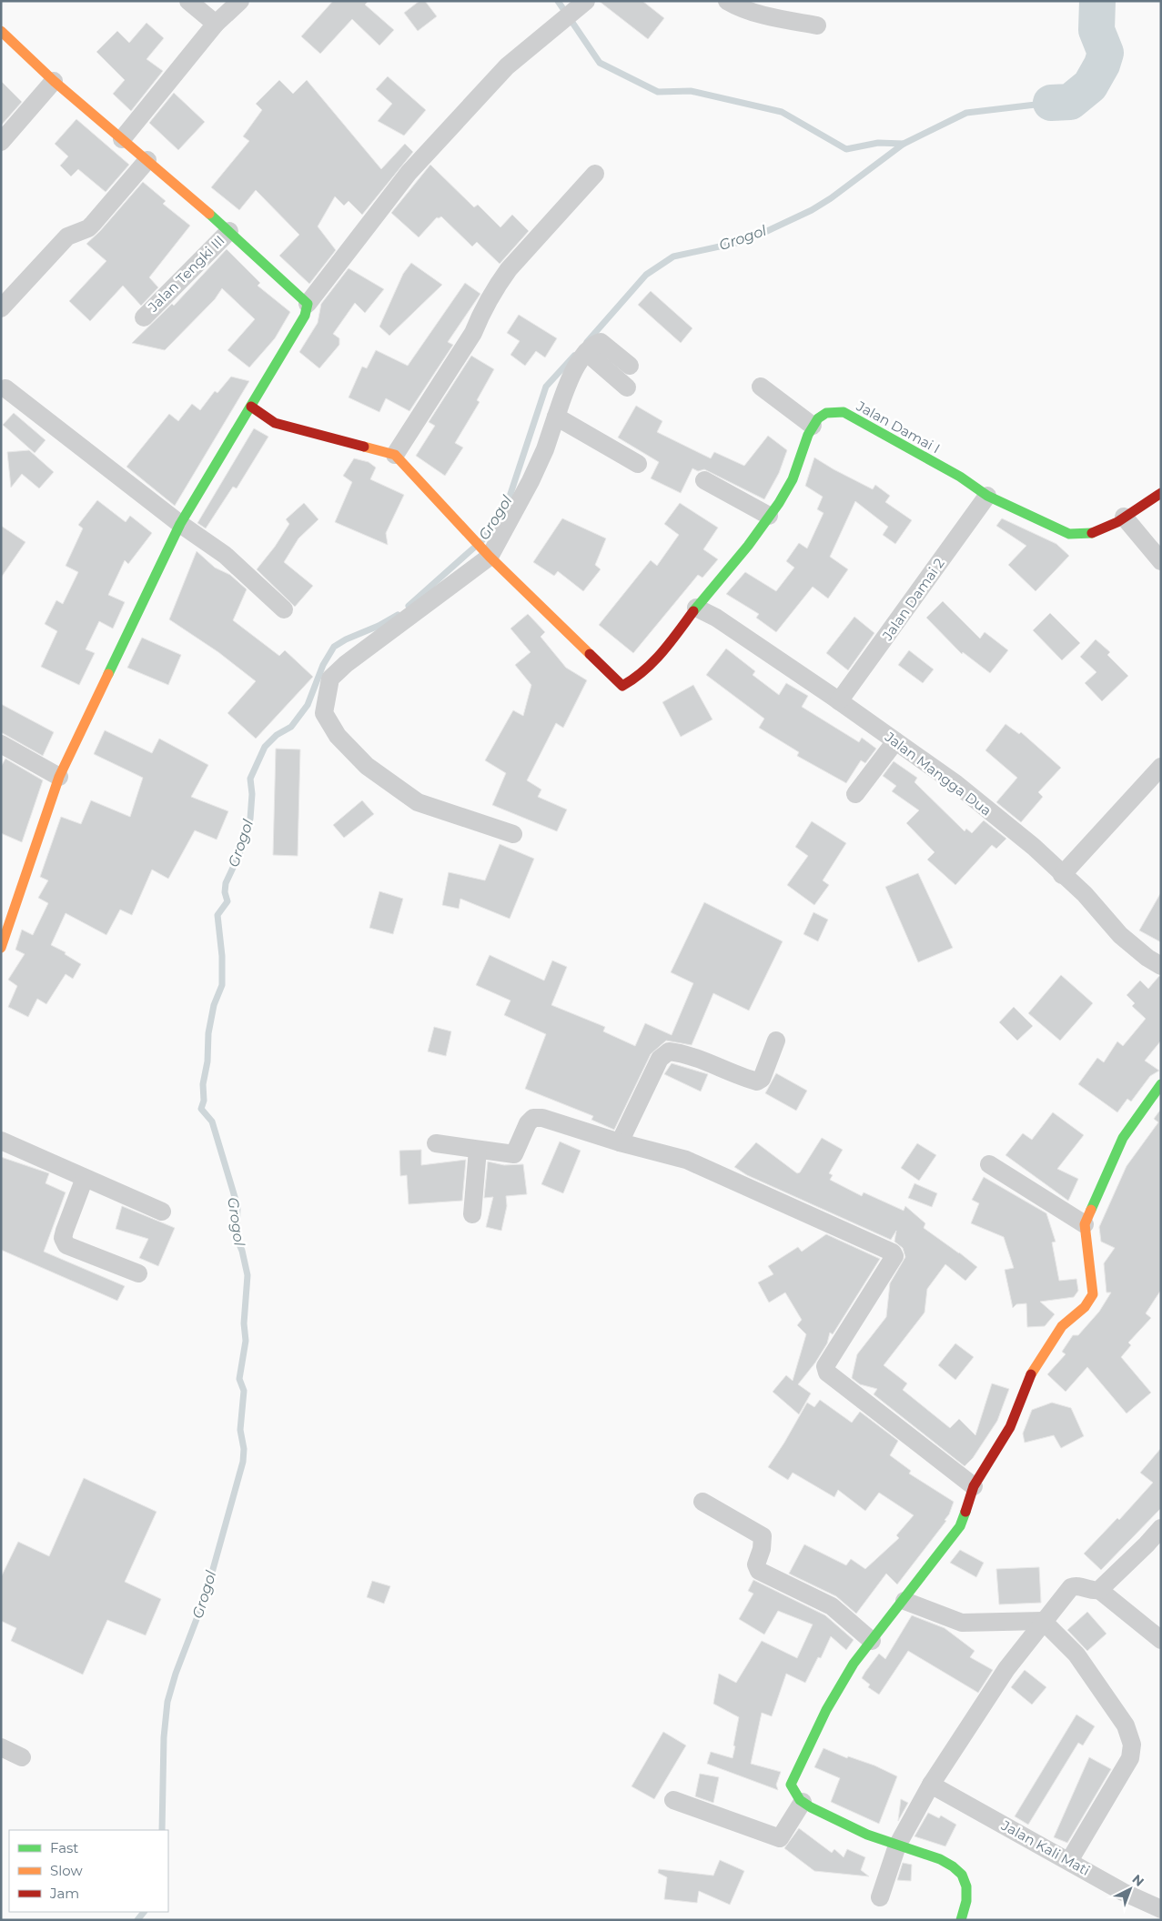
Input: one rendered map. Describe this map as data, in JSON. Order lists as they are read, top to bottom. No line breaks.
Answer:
{"streets":{"street":["Jalan Tengki III","Jalan Damai I","Jalan Damai 2","Jalan Mangga Dua","Jalan Kali Mati"]},"crossings":[["Jalan Damai I","Jalan Damai 2"],["Jalan Damai I","Jalan Mangga Dua"],["Jalan Damai 2","Jalan Mangga Dua"]],"water":["Grogol"],"legend":["Fast","Slow","Jam"],"north":"top right"}
